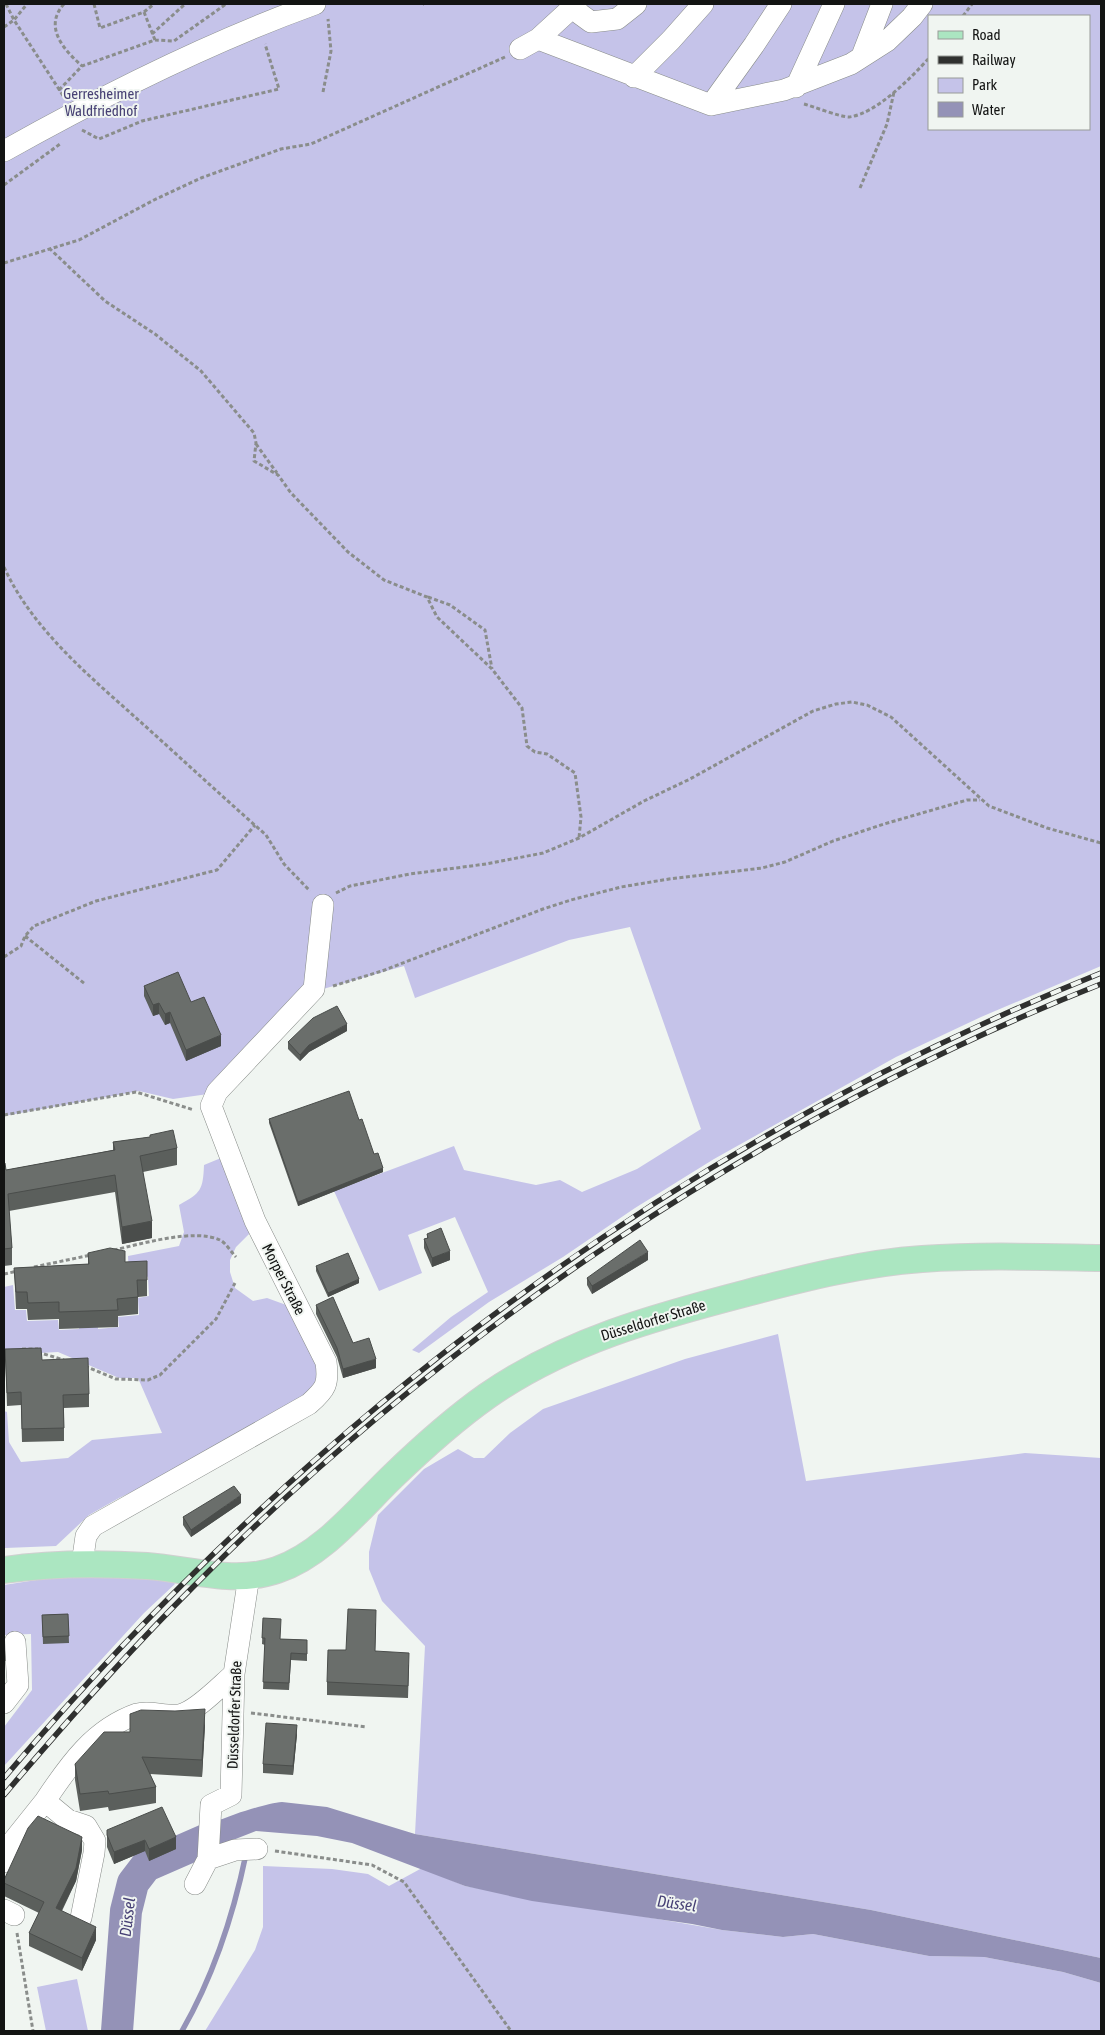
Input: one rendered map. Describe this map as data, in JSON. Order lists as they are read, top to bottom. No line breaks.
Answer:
{"streets":{"main road":["Düsseldorfer Straße"],"street":["Morper Straße"]},"water":["Düssel"],"parks":["Gerresheimer Waldfriedhof"],"legend":["Road","Railway","Park","Water"]}
